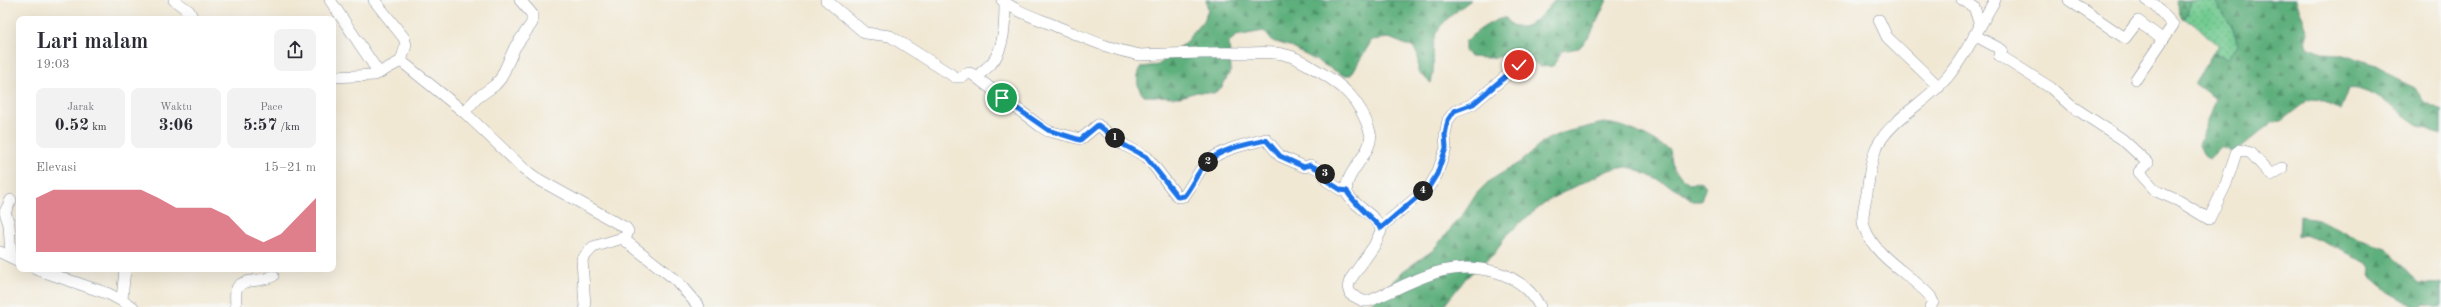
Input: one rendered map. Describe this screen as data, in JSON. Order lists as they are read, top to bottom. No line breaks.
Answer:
{"page":{"heading":["Lari malam","19:03"],"stats":[["Jarak","0.52 km"],["Waktu","3:06"],["Pace","5:57 /km"]],"pins":["1","2","3","4"],"chart":["Elevasi","15–21 m"]}}
